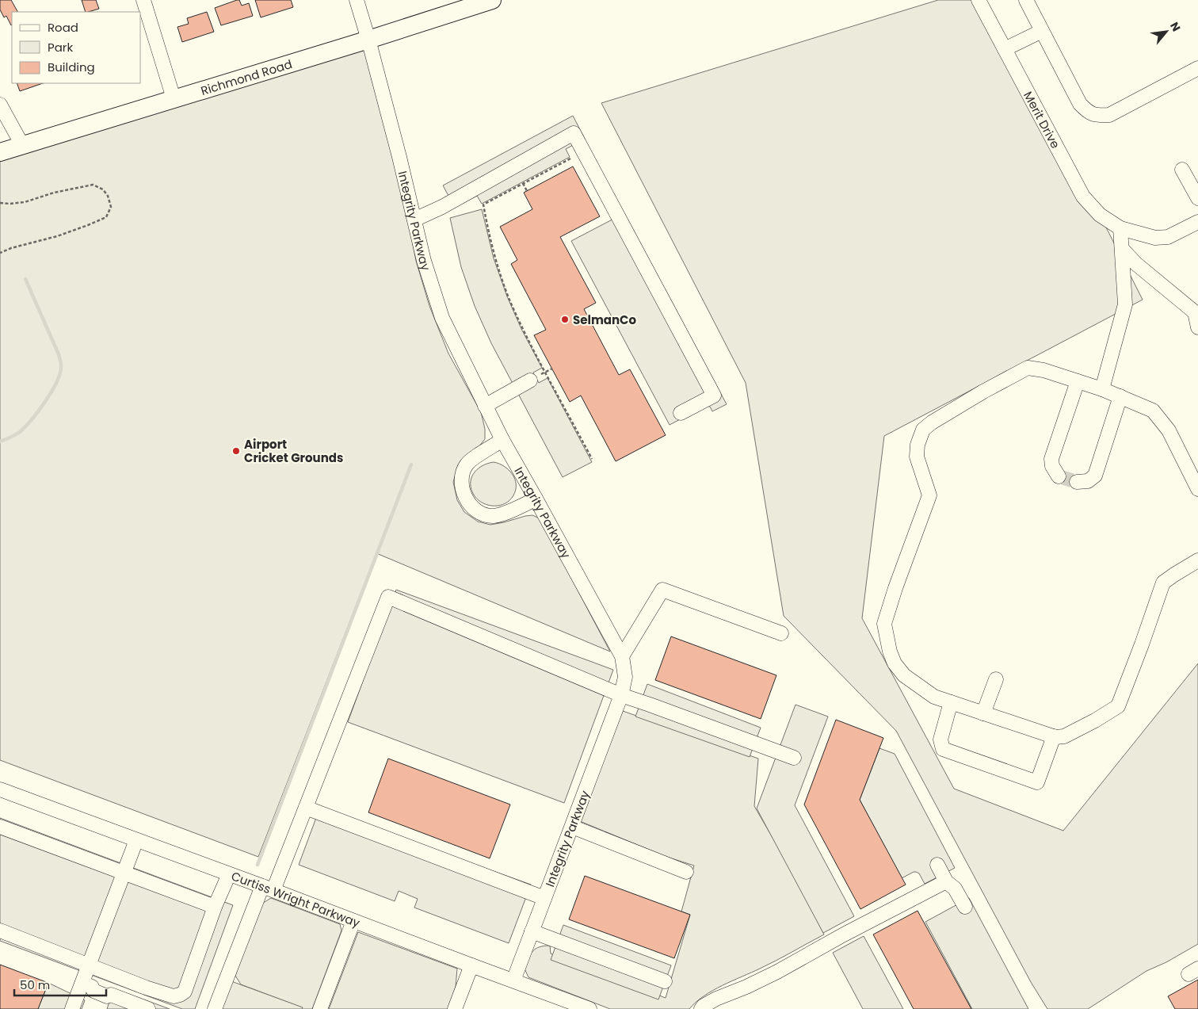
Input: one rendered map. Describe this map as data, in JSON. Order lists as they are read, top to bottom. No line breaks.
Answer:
{"streets":{"main road":["Richmond Road"],"street":["Merit Drive","Integrity Parkway","Curtiss Wright Parkway"]},"crossings":[["Richmond Road","Integrity Parkway"],["Integrity Parkway","Curtiss Wright Parkway"]],"places":["SelmanCo","Airport Cricket Grounds"],"legend":["Road","Park","Building"],"scale_bar":"50 m","north":"top right"}
